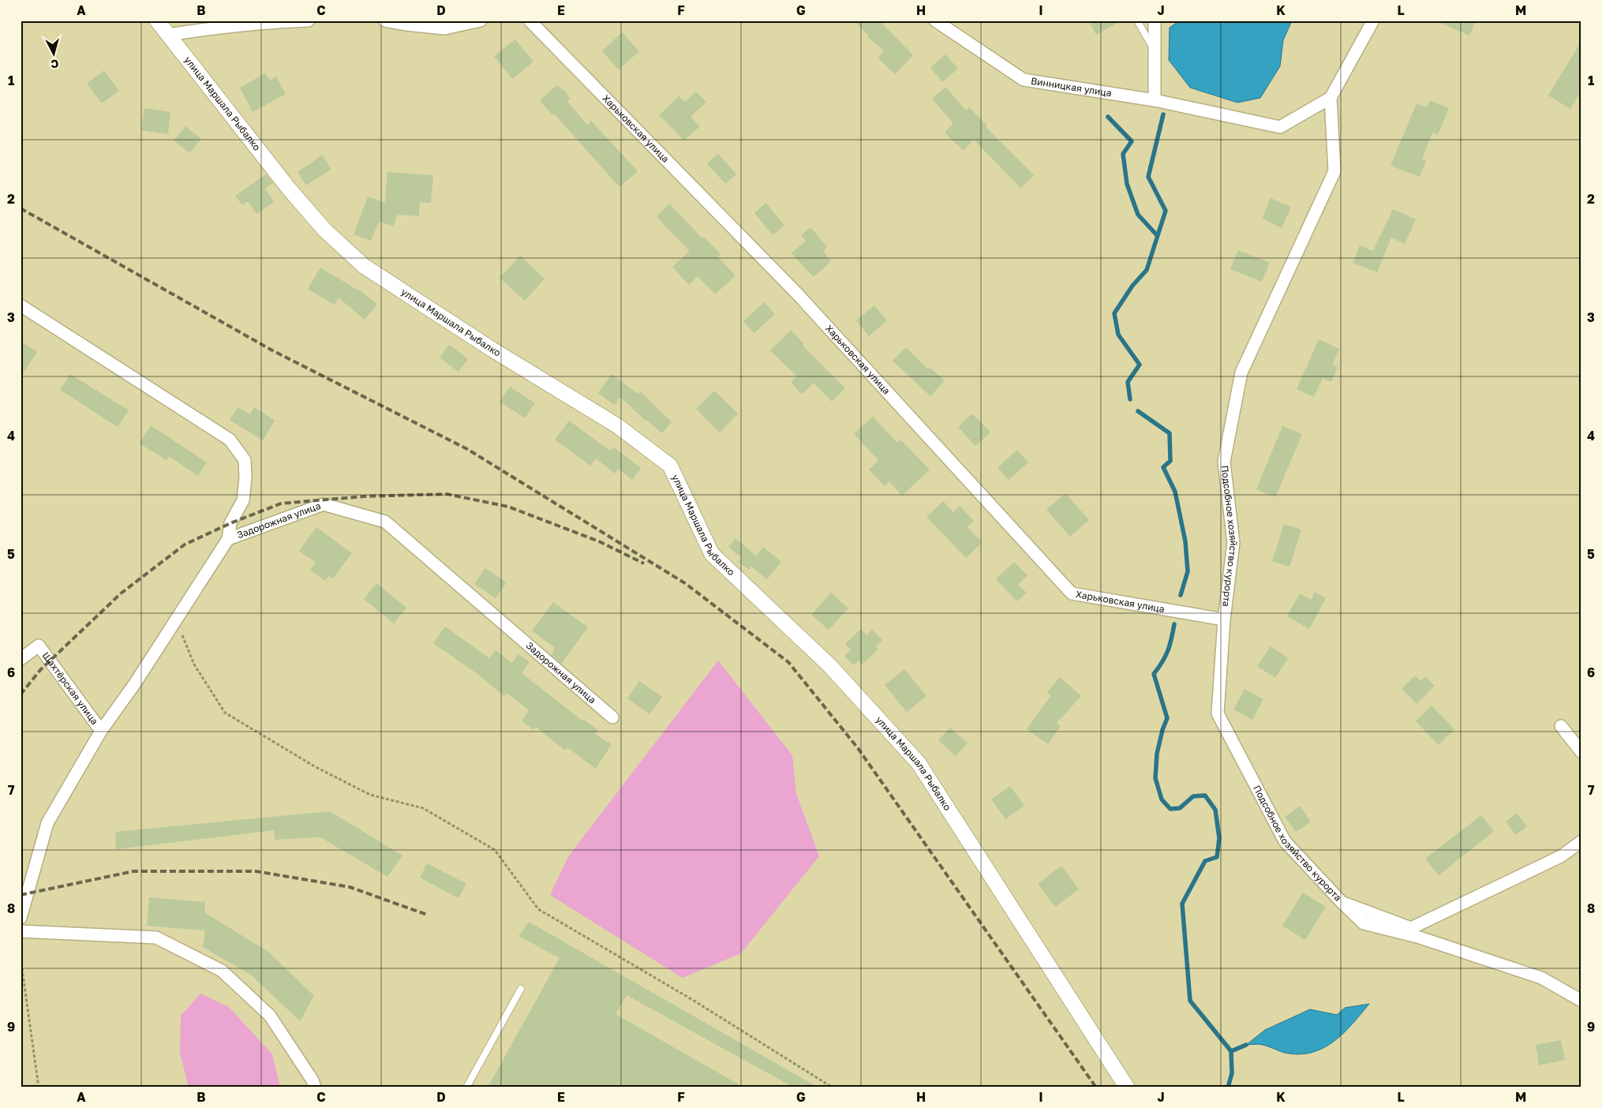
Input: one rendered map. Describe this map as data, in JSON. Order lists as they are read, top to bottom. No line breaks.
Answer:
{"streets":{"street":["Винницкая улица","улица Маршала Рыбалко","Харьковская улица","Задорожная улица","Подсобное хозяйство курорта","Шахтёрская улица"]},"crossings":[["Винницкая улица","Подсобное хозяйство курорта"],["Харьковская улица","Подсобное хозяйство курорта"]],"north":"bottom","grid":{"columns":["A","B","C","D","E","F","G","H","I","J","K","L","M"],"rows":["1","2","3","4","5","6","7","8","9"]}}
